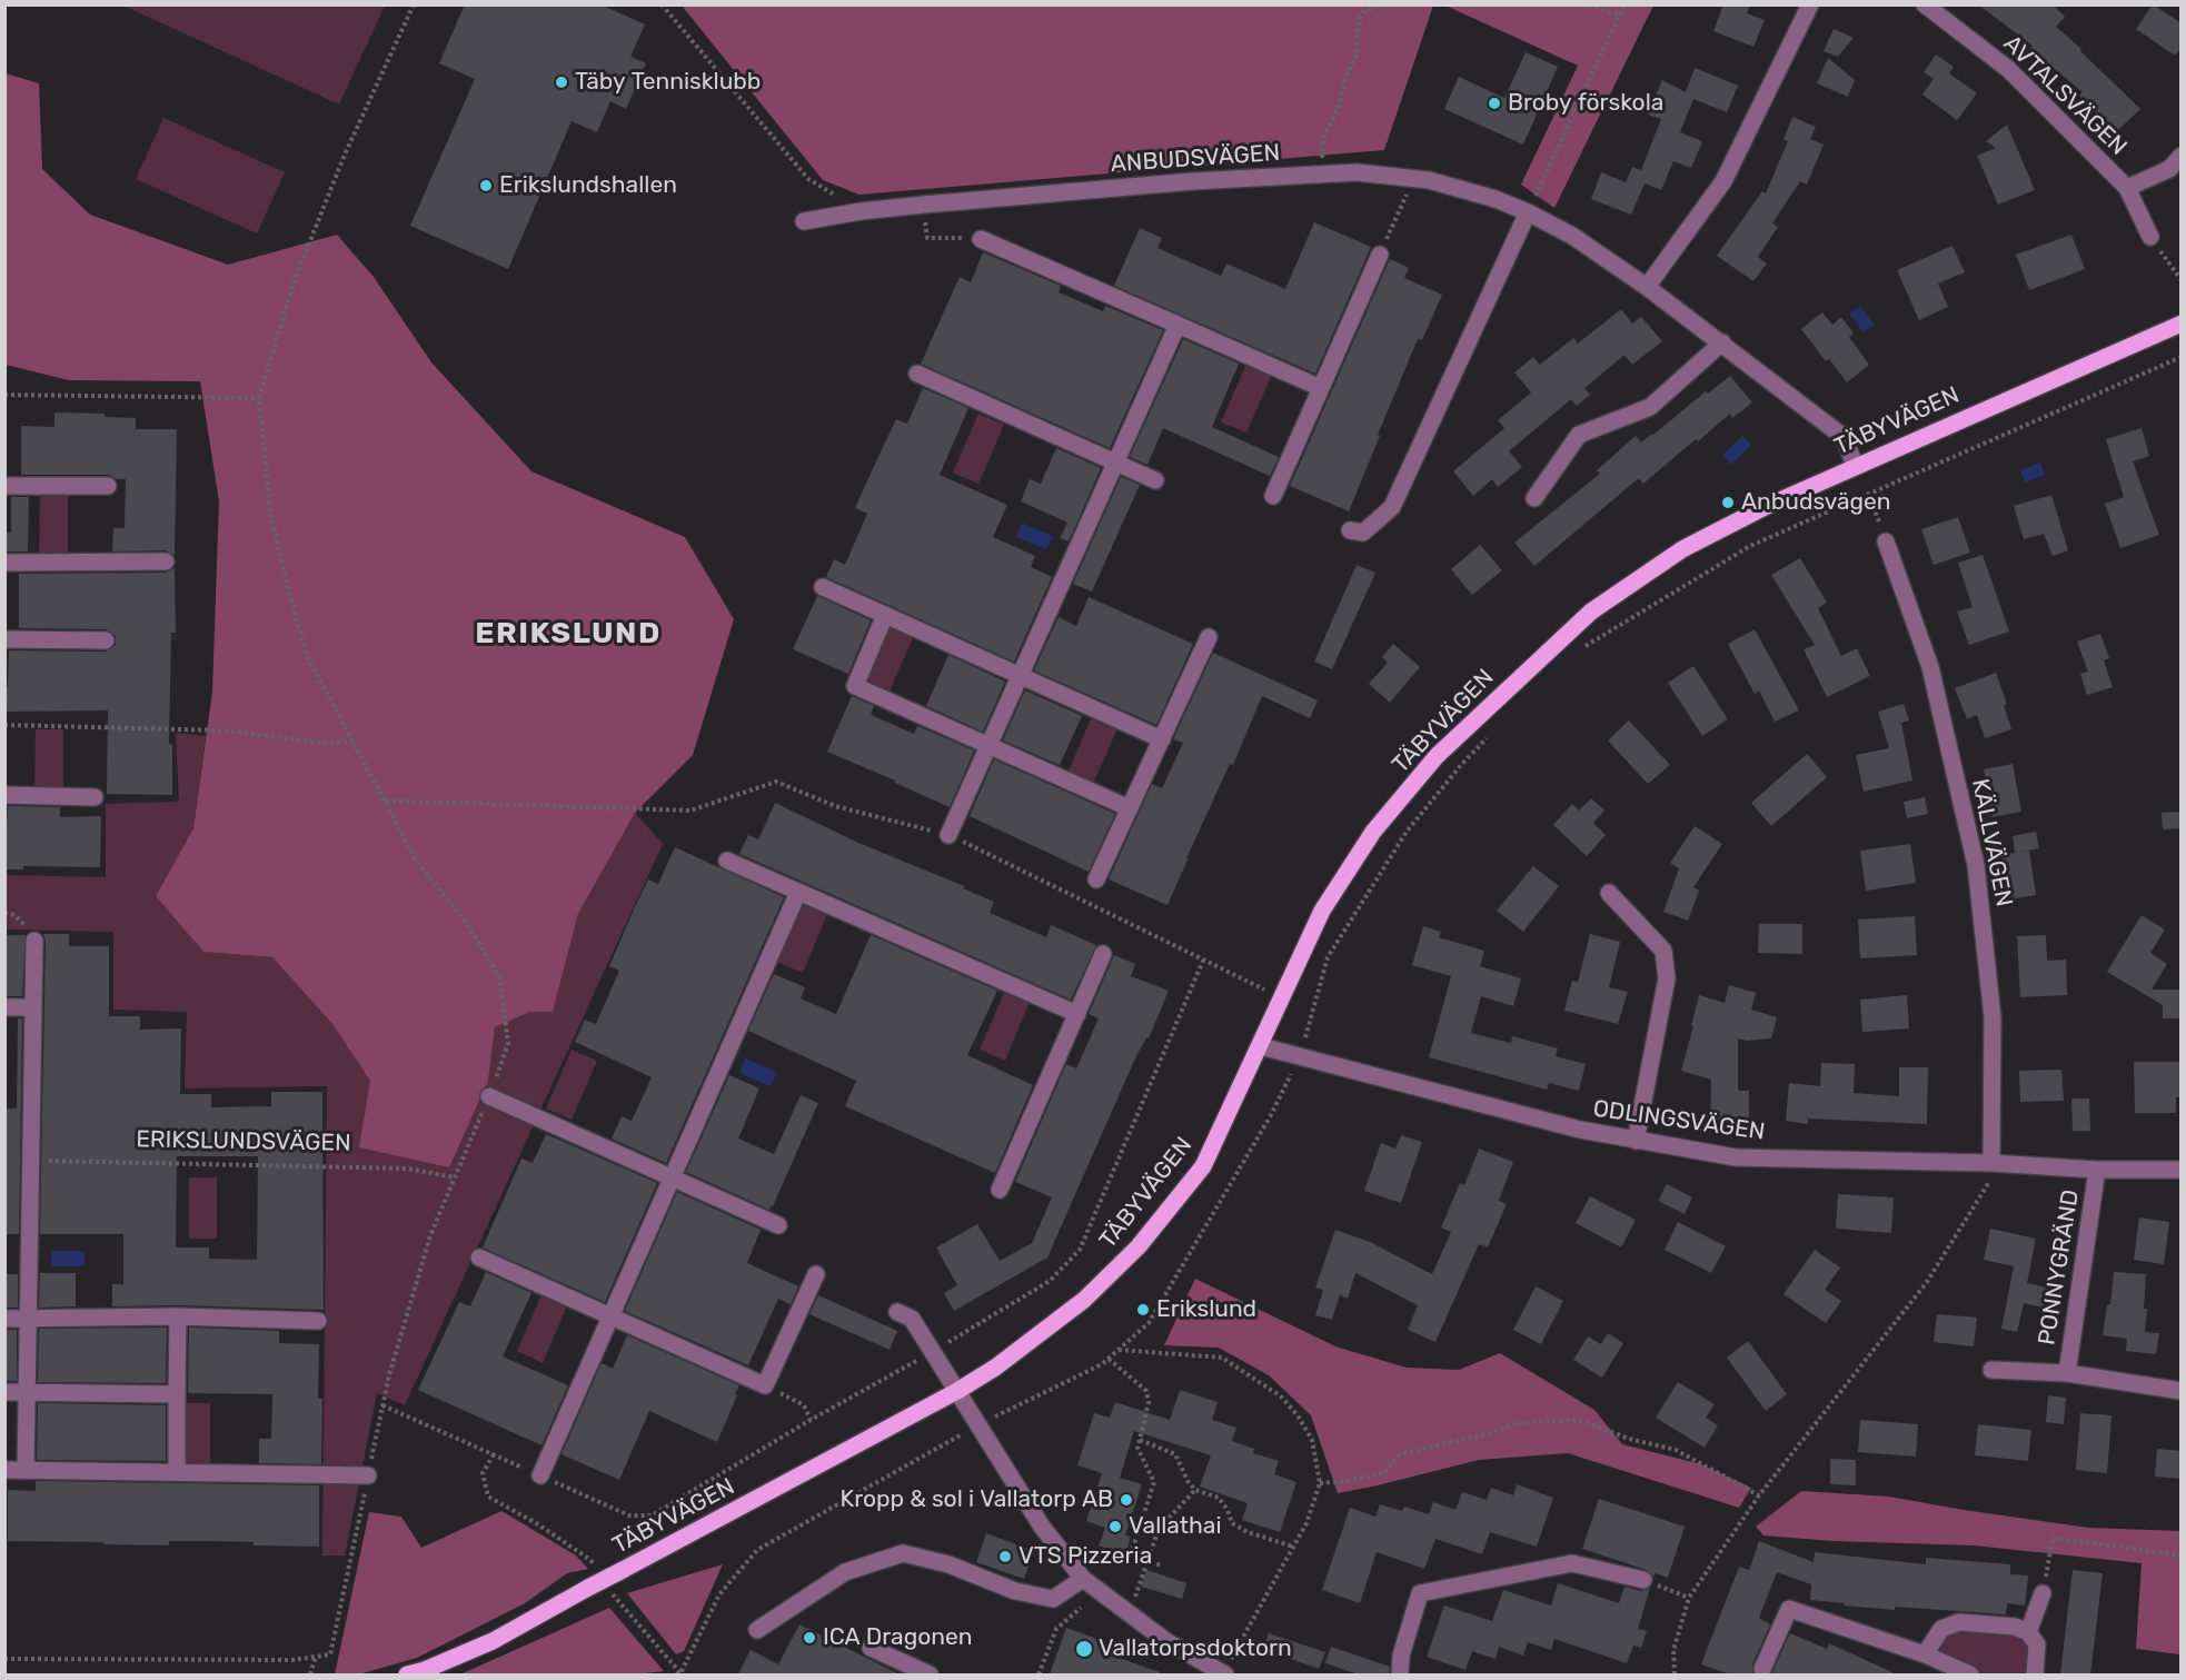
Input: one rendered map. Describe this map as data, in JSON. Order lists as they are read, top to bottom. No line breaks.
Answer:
{"streets":{"main road":["TÄBYVÄGEN"],"street":["AVTALSVÄGEN","ANBUDSVÄGEN","KÄLLVÄGEN","ODLINGSVÄGEN","PONNYGRÄND"],"path":["ERIKSLUNDSVÄGEN"]},"crossings":[["ANBUDSVÄGEN","TÄBYVÄGEN"],["TÄBYVÄGEN","ODLINGSVÄGEN"],["KÄLLVÄGEN","ODLINGSVÄGEN"],["ODLINGSVÄGEN","PONNYGRÄND"]],"districts":["ERIKSLUND"],"places":["Täby Tennisklubb","Broby förskola","Erikslundshallen","Anbudsvägen","Erikslund","Kropp & sol i Vallatorp AB","Vallathai","VTS Pizzeria","ICA Dragonen","Vallatorpsdoktorn"]}
